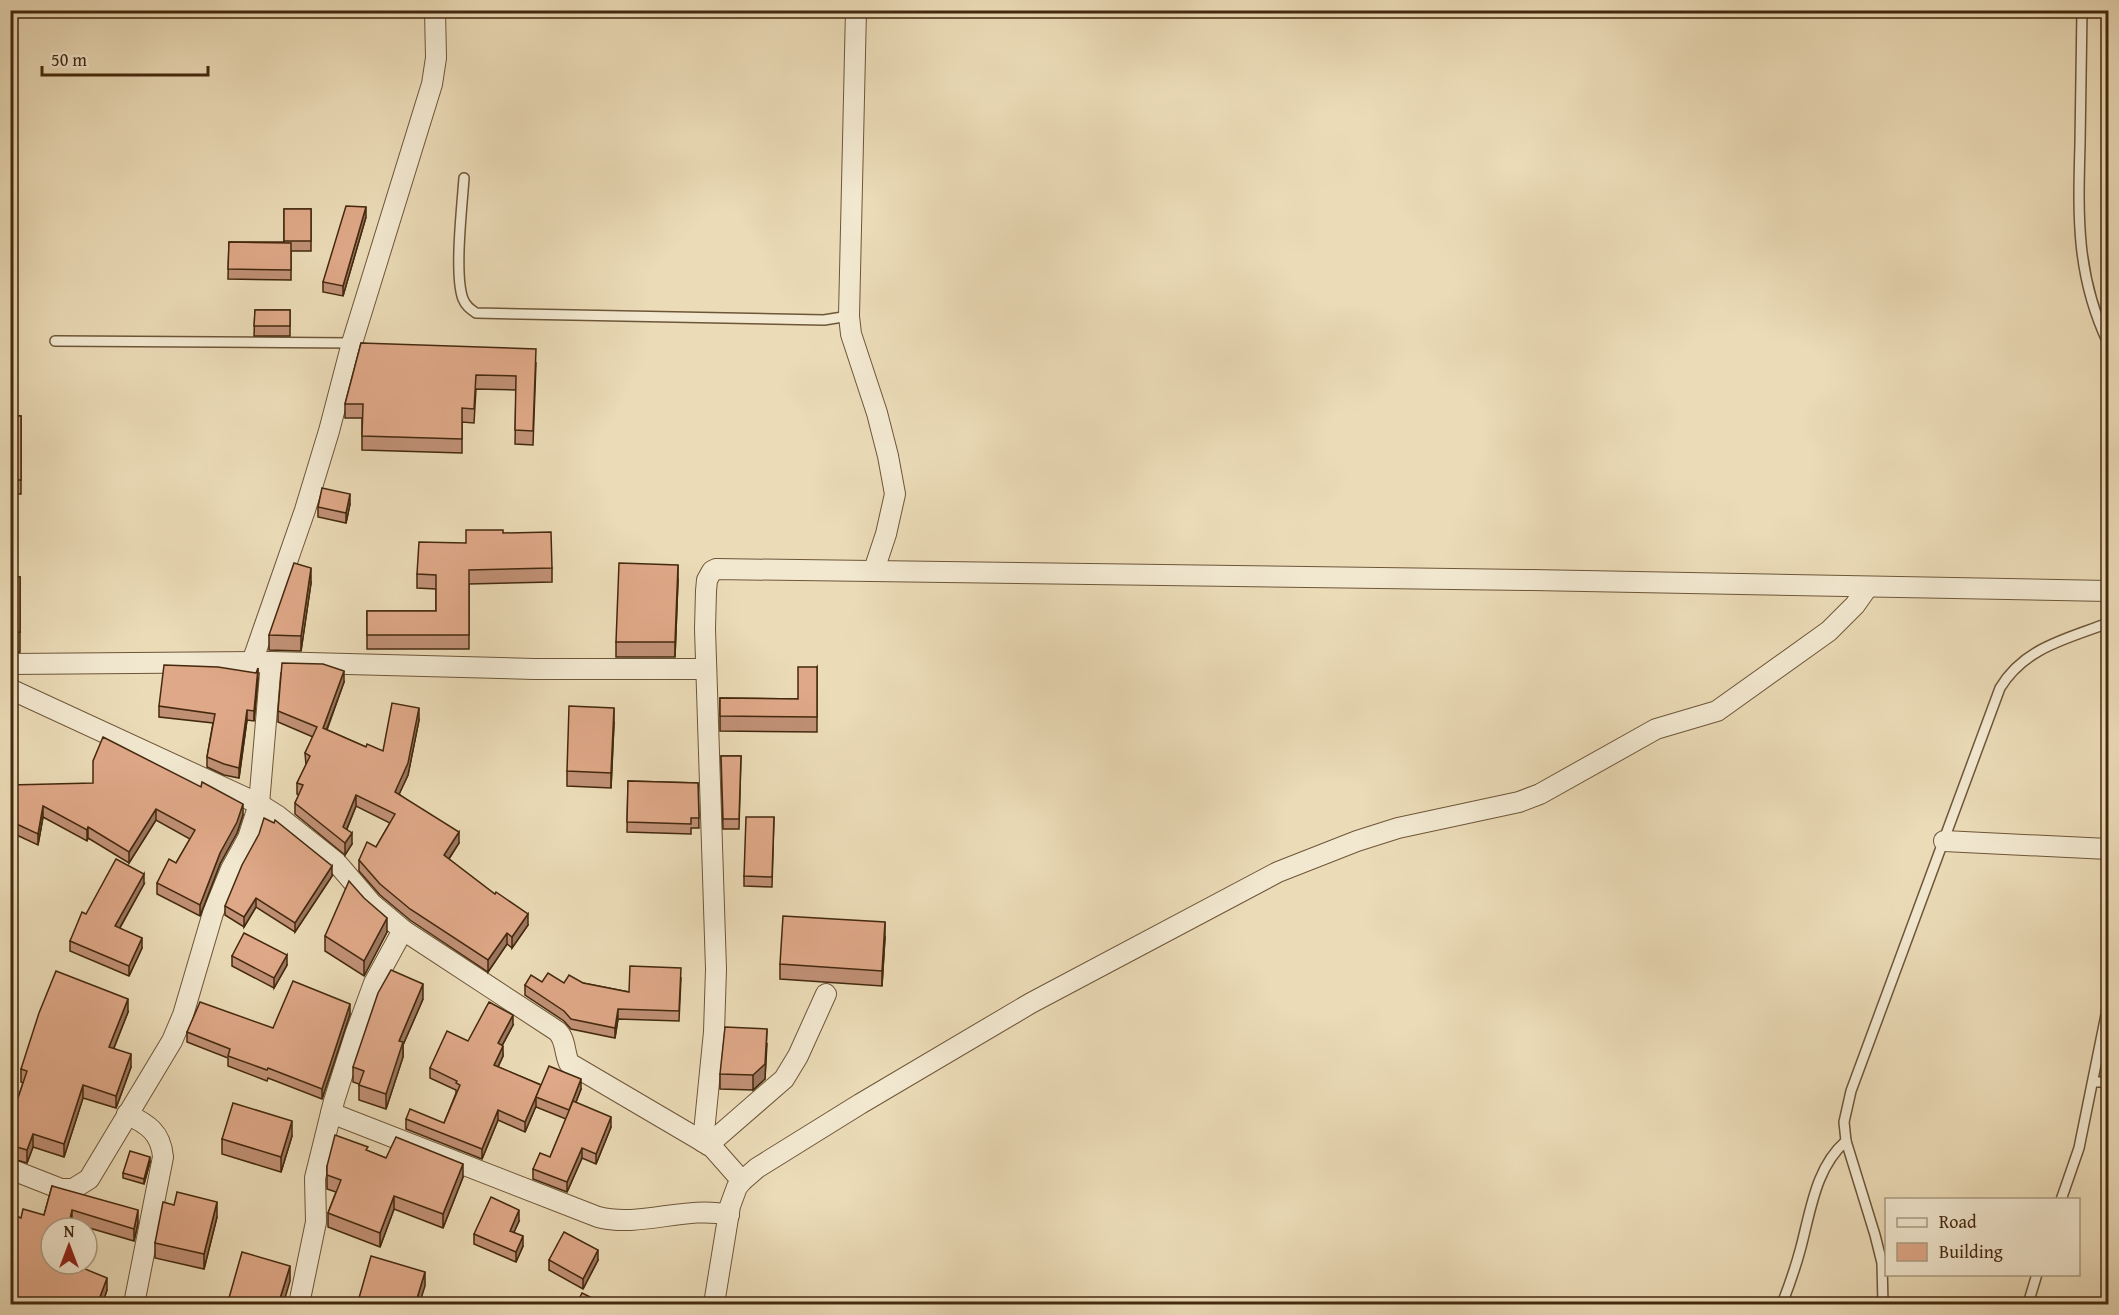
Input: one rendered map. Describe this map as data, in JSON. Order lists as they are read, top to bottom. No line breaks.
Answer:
{"legend":["Road","Building"],"scale_bar":"50 m","north":"top"}
